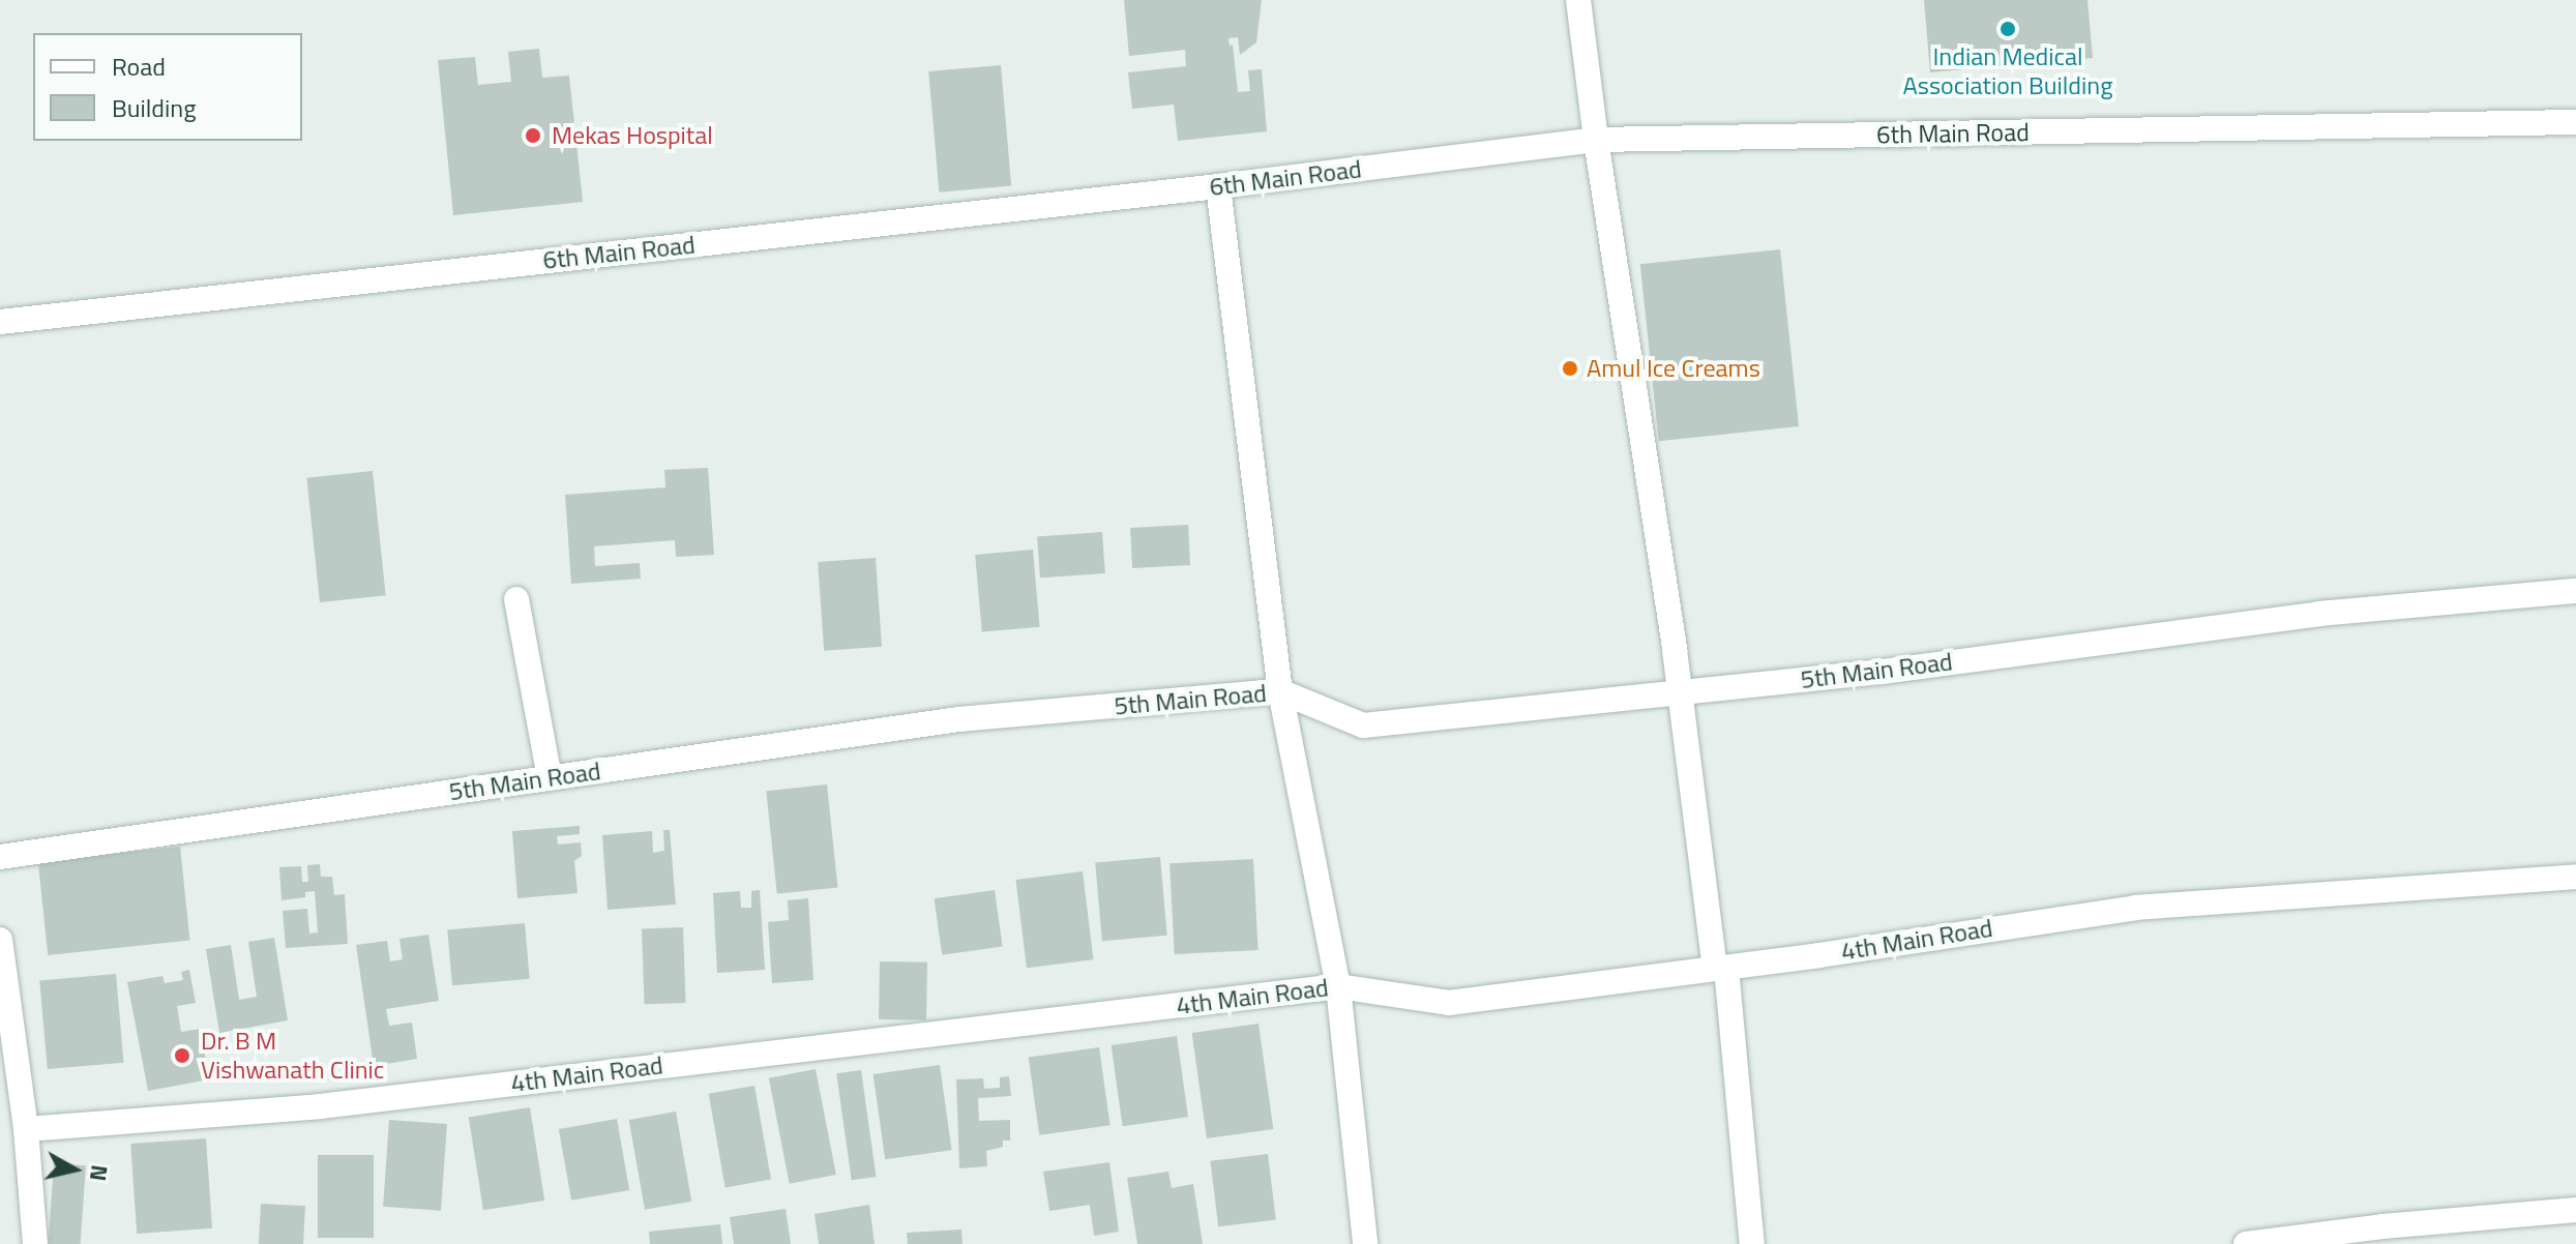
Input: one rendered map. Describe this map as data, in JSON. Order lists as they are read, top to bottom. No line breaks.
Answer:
{"streets":{"street":["6th Main Road","5th Main Road","4th Main Road"]},"places":["Indian Medical Association Building","Mekas Hospital","Amul Ice Creams","Dr. B M Vishwanath Clinic"],"legend":["Road","Building"],"north":"right"}
